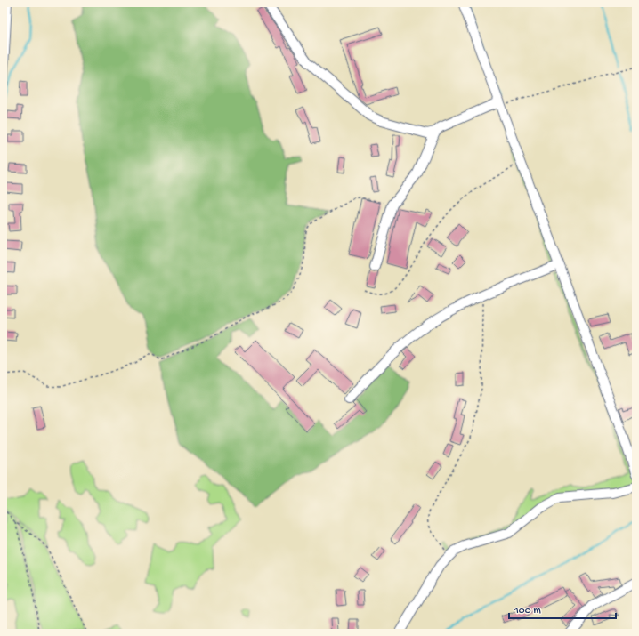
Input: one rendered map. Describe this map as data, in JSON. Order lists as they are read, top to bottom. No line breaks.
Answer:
{"scale_bar":"100 m"}
